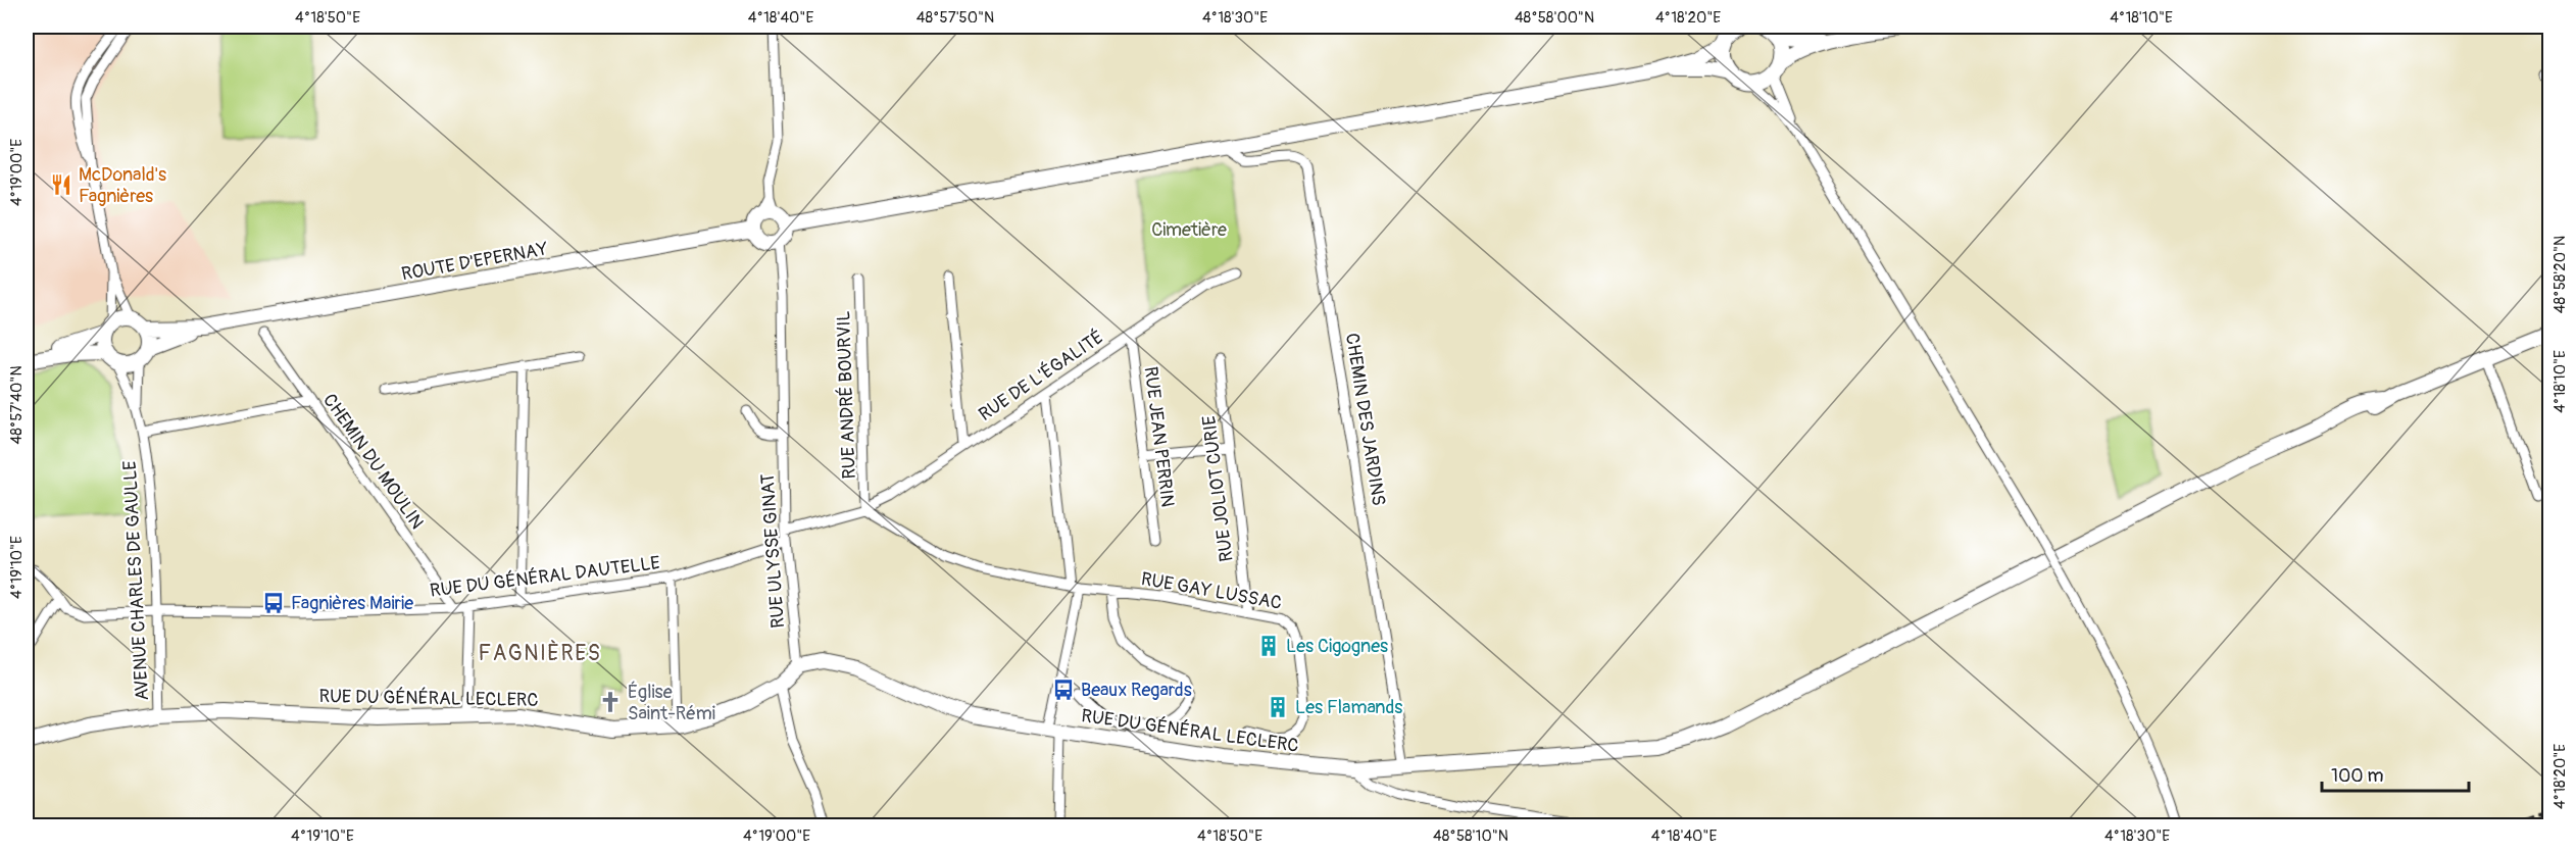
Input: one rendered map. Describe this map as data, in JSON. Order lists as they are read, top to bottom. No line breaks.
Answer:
{"streets":{"street":["ROUTE D'EPERNAY","RUE DE L'ÉGALITÉ","RUE ANDRÉ BOURVIL","CHEMIN DES JARDINS","RUE JEAN PERRIN","CHEMIN DU MOULIN","RUE JOLIOT CURIE","RUE ULYSSE GINAT","RUE DU GÉNÉRAL DAUTELLE","AVENUE CHARLES DE GAULLE","RUE GAY LUSSAC","RUE DU GÉNÉRAL LECLERC"]},"crossings":[["ROUTE D'EPERNAY","RUE ULYSSE GINAT"],["ROUTE D'EPERNAY","AVENUE CHARLES DE GAULLE"],["RUE DE L'ÉGALITÉ","RUE ANDRÉ BOURVIL"],["RUE DE L'ÉGALITÉ","RUE JEAN PERRIN"],["RUE DE L'ÉGALITÉ","RUE DU GÉNÉRAL DAUTELLE"],["RUE ANDRÉ BOURVIL","RUE DU GÉNÉRAL DAUTELLE"],["CHEMIN DES JARDINS","RUE DU GÉNÉRAL LECLERC"],["CHEMIN DU MOULIN","RUE DU GÉNÉRAL DAUTELLE"],["RUE JOLIOT CURIE","RUE GAY LUSSAC"],["RUE ULYSSE GINAT","RUE DU GÉNÉRAL DAUTELLE"],["RUE ULYSSE GINAT","RUE DU GÉNÉRAL LECLERC"],["RUE DU GÉNÉRAL DAUTELLE","AVENUE CHARLES DE GAULLE"],["AVENUE CHARLES DE GAULLE","RUE DU GÉNÉRAL LECLERC"]],"districts":["FAGNIÈRES"],"parks":["Cimetière"],"places":{"restaurant":["McDonald's Fagnières"],"bus stop":["Fagnières Mairie","Beaux Regards"],"building":["Les Cigognes","Les Flamands"],"church":["Église Saint-Rémi"]},"scale_bar":"100 m","coordinates":["4°18'50\"E","4°18'40\"E","48°57'50\"N","4°18'30\"E","48°58'00\"N","4°18'20\"E","4°18'10\"E","4°19'00\"E","48°58'20\"N","48°57'40\"N","4°19'10\"E","48°58'10\"N"]}
